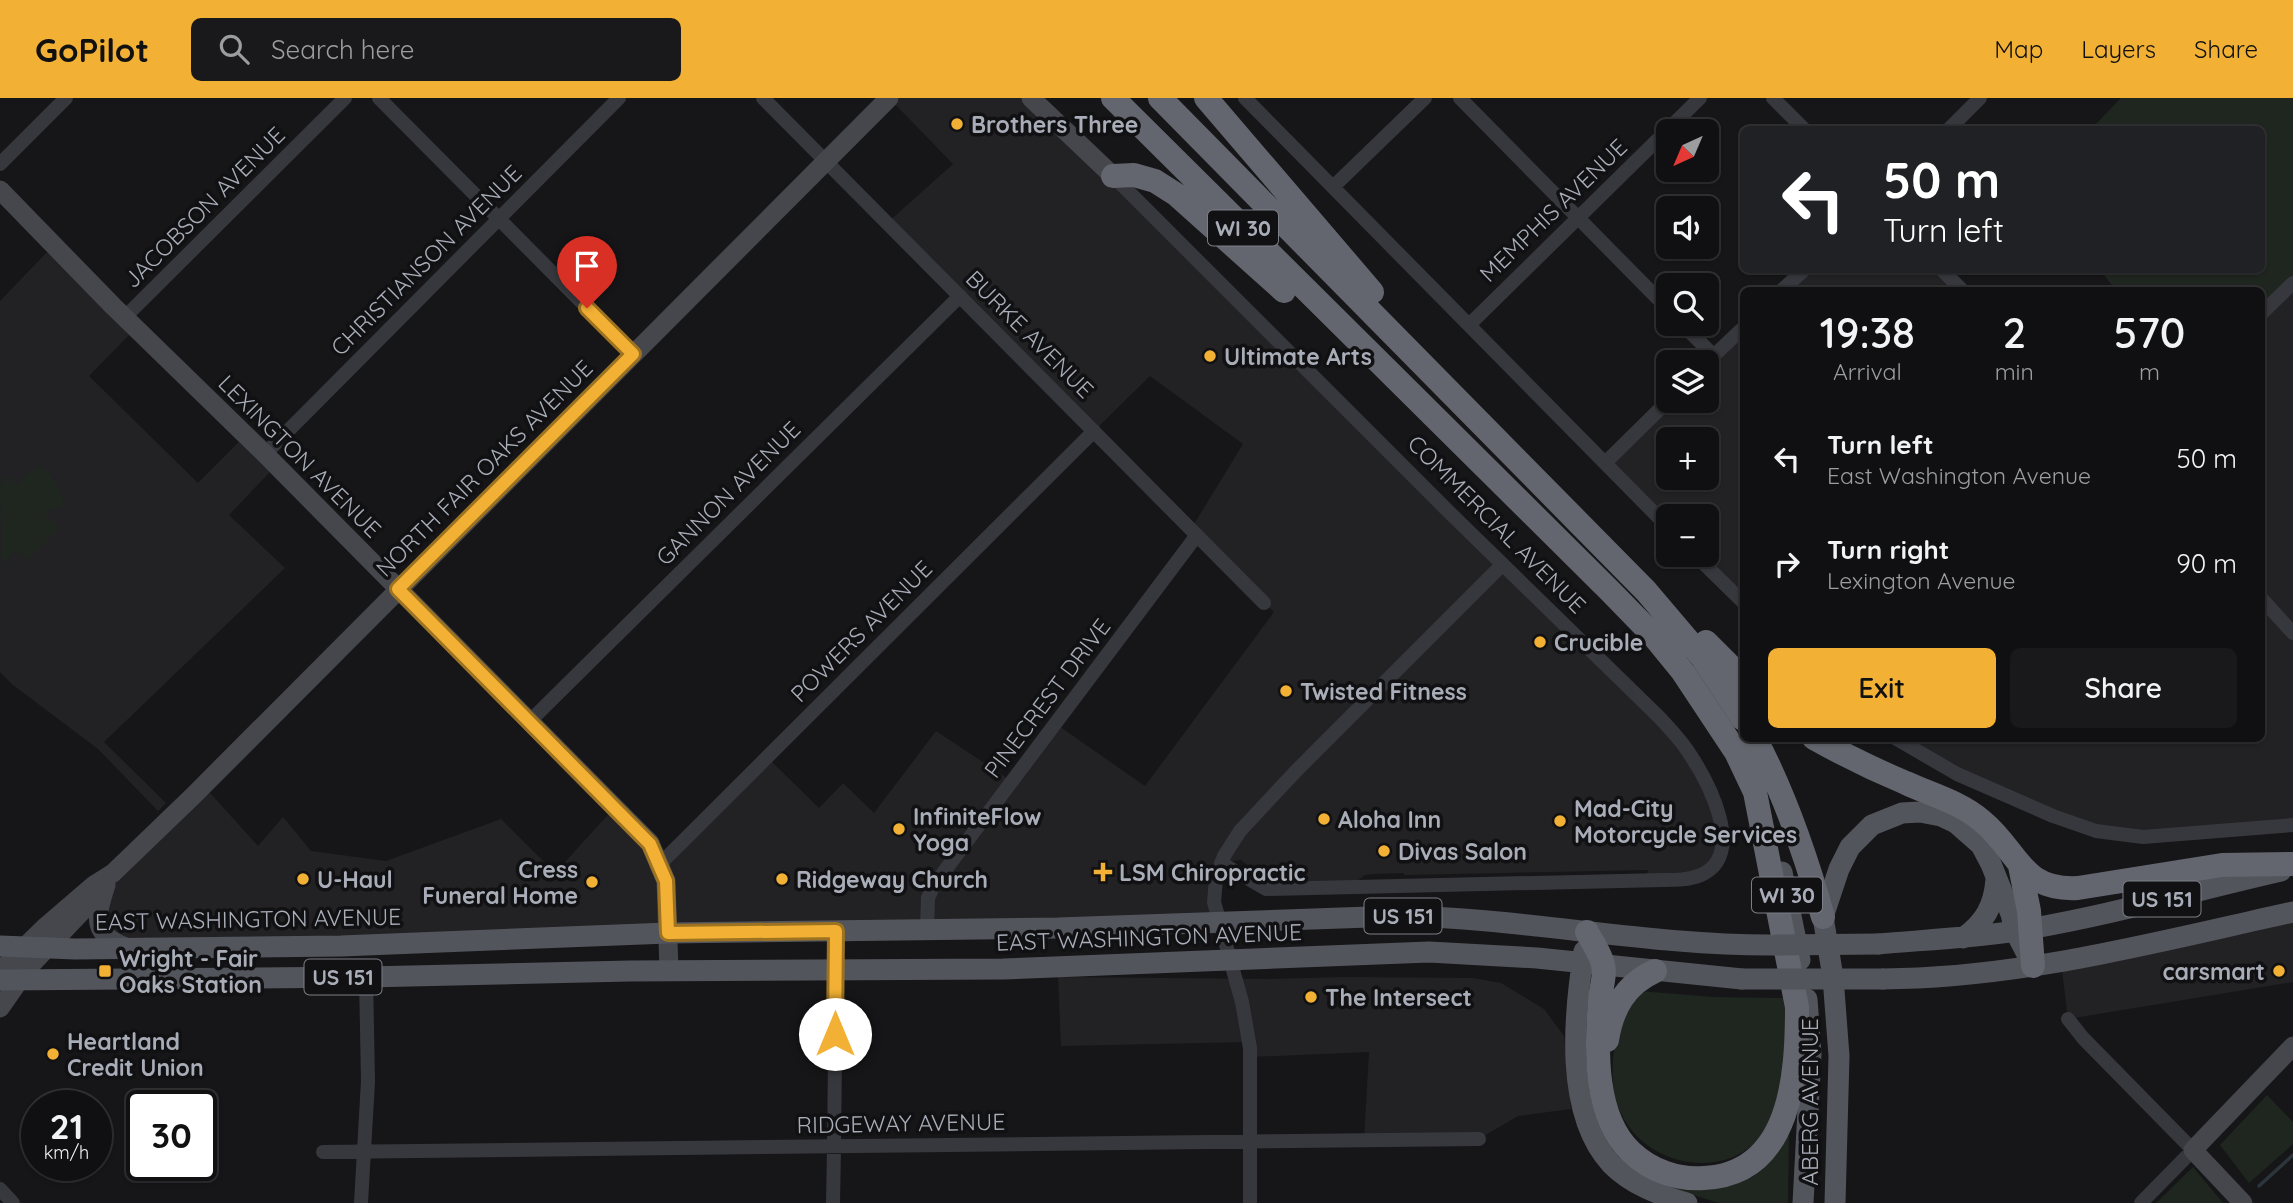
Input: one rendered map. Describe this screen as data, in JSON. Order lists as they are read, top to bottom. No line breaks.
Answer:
{"streets":{"highway":["WI 30"],"main road":["US 151","EAST WASHINGTON AVENUE","ABERG AVENUE"],"street":["JACOBSON AVENUE","MEMPHIS AVENUE","CHRISTIANSON AVENUE","BURKE AVENUE","LEXINGTON AVENUE","NORTH FAIR OAKS AVENUE","GANNON AVENUE","COMMERCIAL AVENUE","POWERS AVENUE","PINECREST DRIVE","RIDGEWAY AVENUE"]},"crossings":[["JACOBSON AVENUE","LEXINGTON AVENUE"],["WI 30","ABERG AVENUE"],["CHRISTIANSON AVENUE","LEXINGTON AVENUE"],["BURKE AVENUE","NORTH FAIR OAKS AVENUE"],["BURKE AVENUE","GANNON AVENUE"],["BURKE AVENUE","POWERS AVENUE"],["BURKE AVENUE","PINECREST DRIVE"],["LEXINGTON AVENUE","NORTH FAIR OAKS AVENUE"],["LEXINGTON AVENUE","GANNON AVENUE"],["LEXINGTON AVENUE","POWERS AVENUE"],["LEXINGTON AVENUE","EAST WASHINGTON AVENUE"],["NORTH FAIR OAKS AVENUE","EAST WASHINGTON AVENUE"],["PINECREST DRIVE","EAST WASHINGTON AVENUE"]],"places":{"other":["Brothers Three","Ultimate Arts","Crucible","Twisted Fitness","Aloha Inn","Mad-City Motorcycle Services","InfiniteFlow Yoga","Divas Salon","U-Haul","Ridgeway Church","Cress Funeral Home","carsmart","The Intersect","Heartland Credit Union"],"health":["LSM Chiropractic"],"transit":["Wright - Fair Oaks Station"]},"north":"bottom left","page":{"header":"GoPilot","search":"Search here","nav":["Map","Layers","Share"],"map_buttons":["+","−"],"turn":["50 m","Turn left"],"eta":["19:38","Arrival","2","min","570","m"],"list":[{"name":"Turn left","note":"East Washington Avenue","value":"50 m"},{"name":"Turn right","note":"Lexington Avenue","value":"90 m"}],"buttons":["Exit","Share"],"speed":"21 km/h","limit":"30"}}
